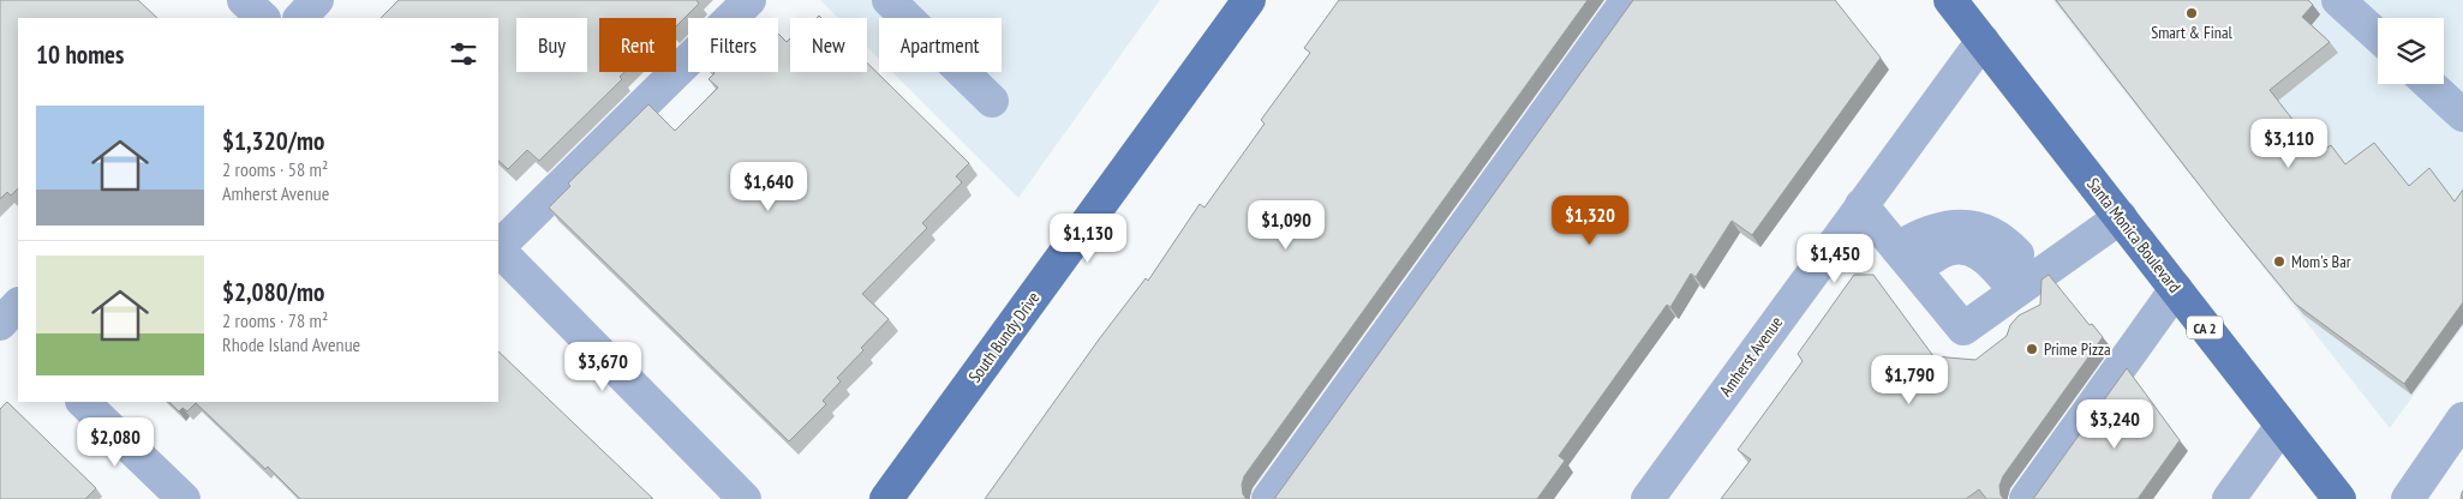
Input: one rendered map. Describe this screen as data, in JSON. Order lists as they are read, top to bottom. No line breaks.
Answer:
{"streets":{"main road":["Santa Monica Boulevard","CA 2","South Bundy Drive"],"street":["Amherst Avenue"]},"crossings":[["Santa Monica Boulevard","Amherst Avenue"]],"places":["Smart & Final","Mom's Bar","Prime Pizza"],"page":{"chip":["Buy","Rent","Filters","New","Apartment"],"heading":"10 homes","list":[{"name":"$1,320/mo","note":"2 rooms · 58 m² · Amherst Avenue"},{"name":"$2,080/mo","note":"2 rooms · 78 m² · Rhode Island Avenue"}],"price":["$3,110","$1,640","$1,320","$1,090","$1,130","$1,450","$3,670","$1,790","$3,240","$2,080"]}}
